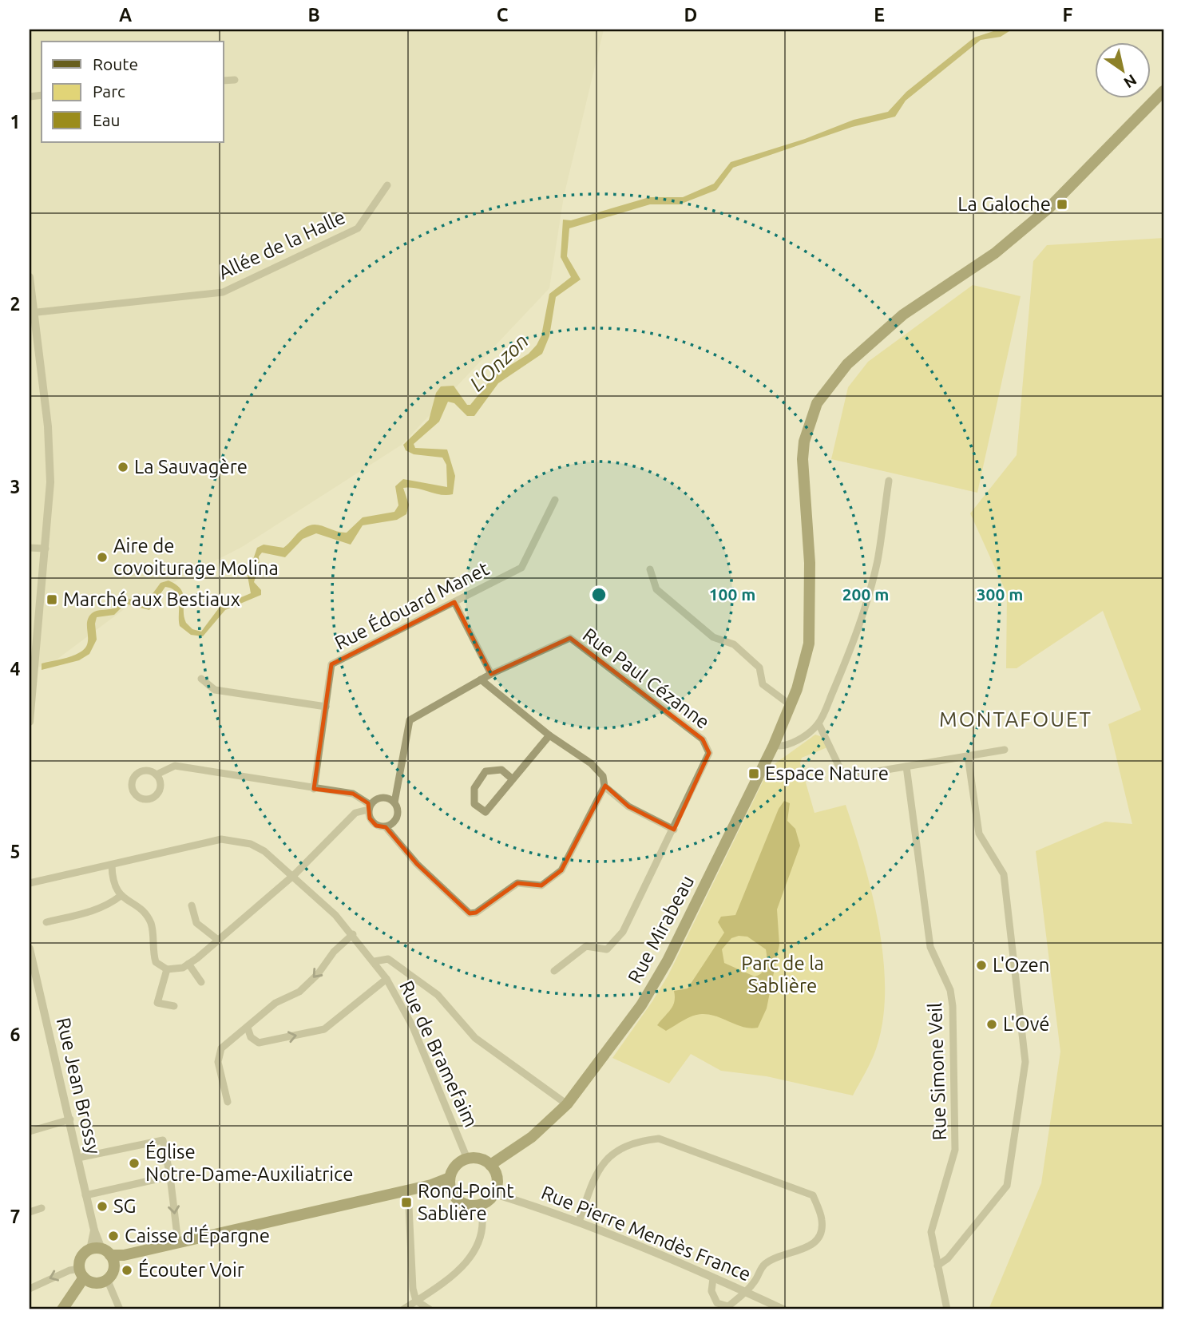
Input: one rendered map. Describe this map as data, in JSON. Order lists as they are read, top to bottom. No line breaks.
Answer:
{"streets":{"main road":["Rue Mirabeau"],"street":["Allée de la Halle","Rue Édouard Manet","Rue Paul Cézanne","Rue de Bramefaim","Rue Simone Veil","Rue Jean Brossy","Rue Pierre Mendès France"]},"crossings":[["Rue Mirabeau","Rue de Bramefaim"],["Rue Mirabeau","Rue Pierre Mendès France"],["Rue de Bramefaim","Rue Pierre Mendès France"]],"districts":["MONTAFOUET"],"water":["L'Onzon"],"parks":["Parc de la Sablière"],"places":{"transit":["La Galoche","Marché aux Bestiaux","Espace Nature","Rond-Point Sablière"],"other":["La Sauvagère","Aire de covoiturage Molina","L'Ozen","L'Ové","Église Notre-Dame-Auxiliatrice","SG","Caisse d'Épargne","Écouter Voir"]},"legend":["Route","Parc","Eau"],"north":"bottom right","grid":{"columns":["A","B","C","D","E","F"],"rows":["1","2","3","4","5","6","7"]},"rings":["100 m","200 m","300 m"]}
